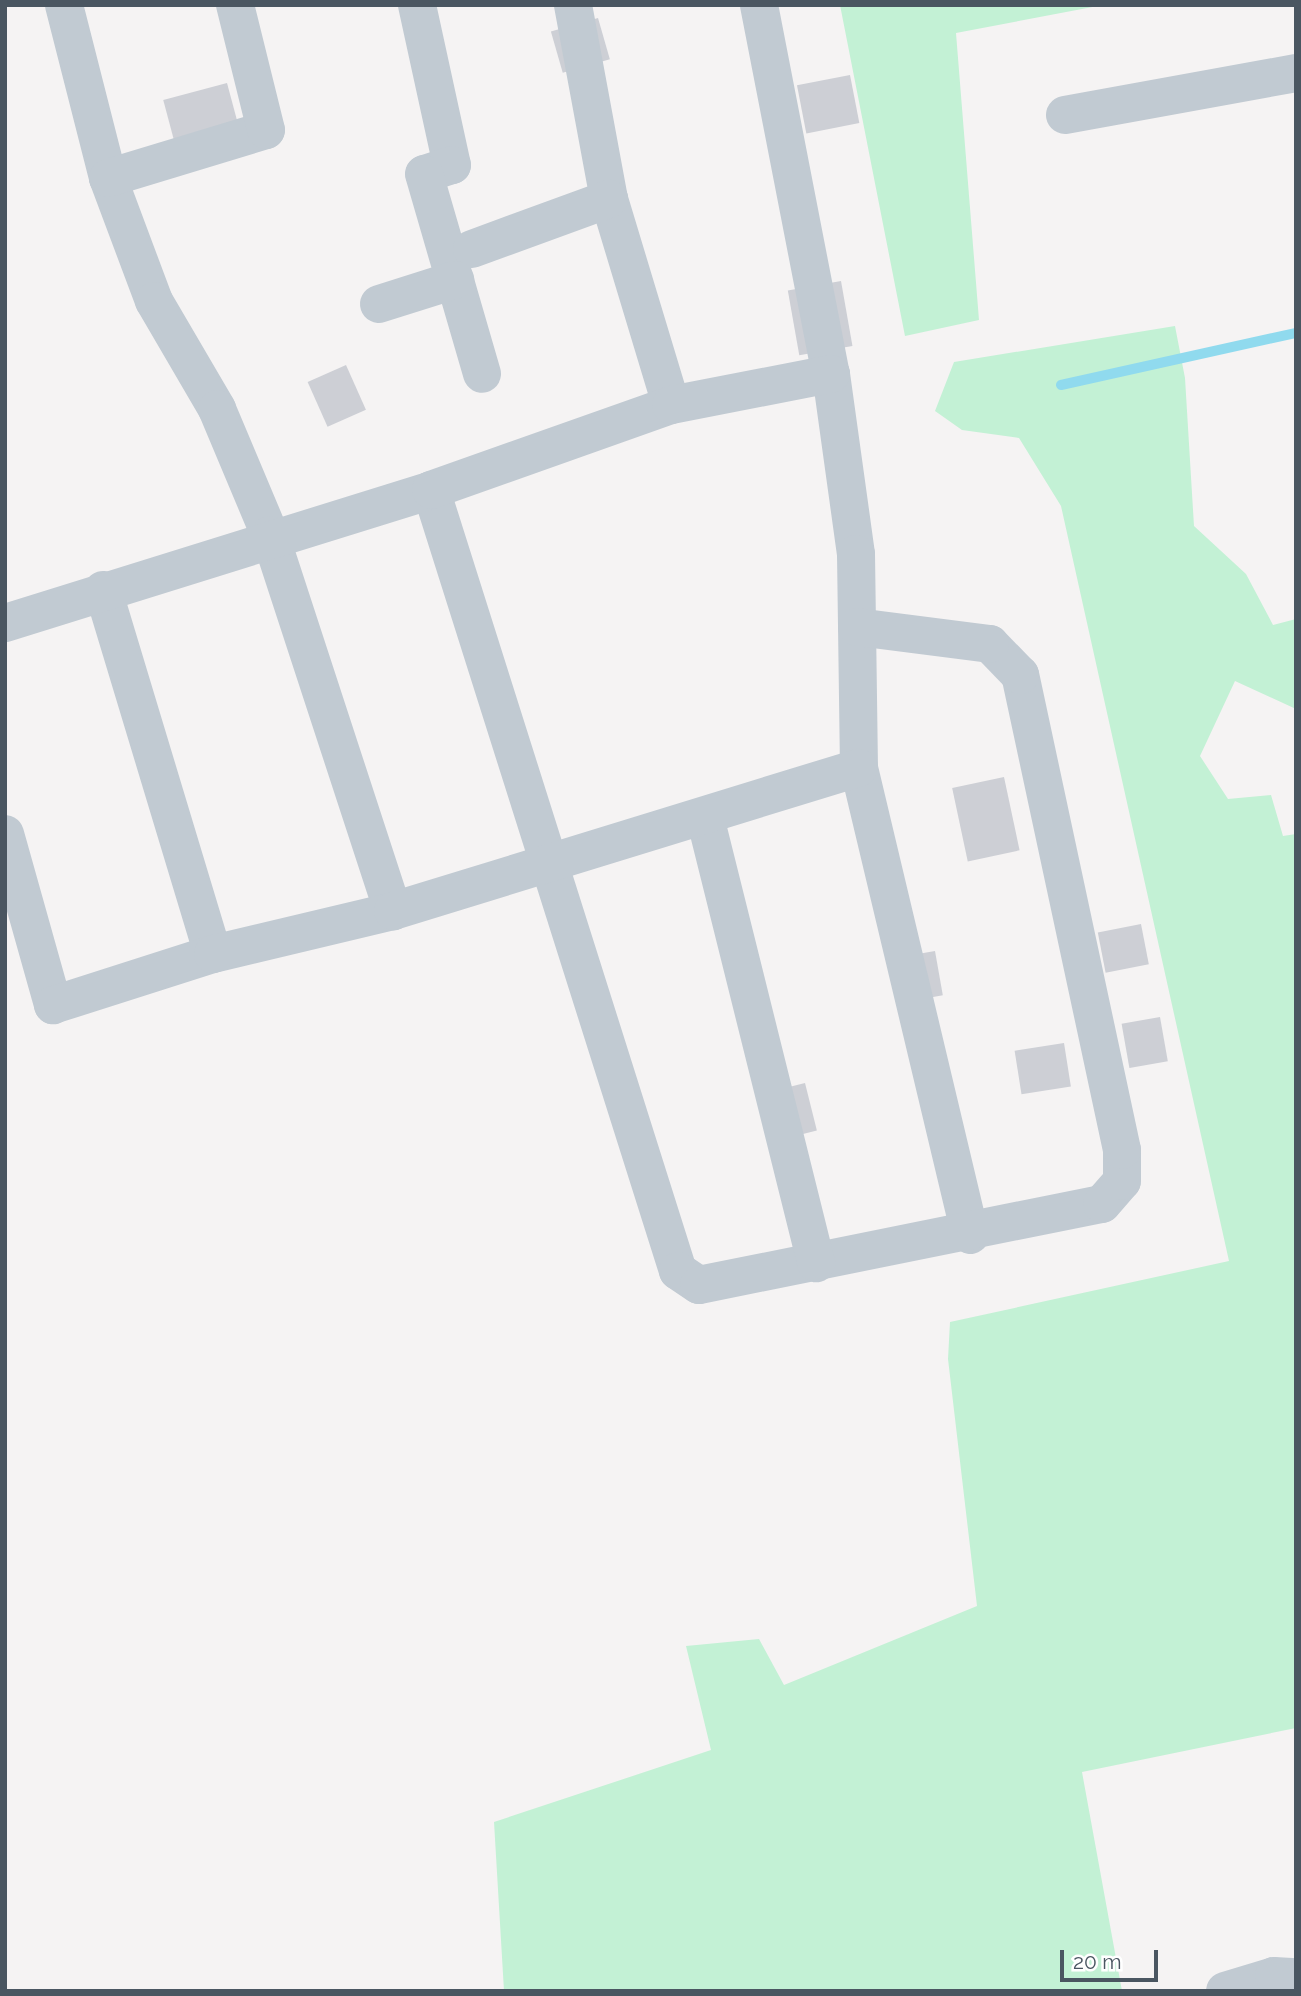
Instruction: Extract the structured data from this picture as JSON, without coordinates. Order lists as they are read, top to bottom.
{
  "scale_bar": "20 m"
}
